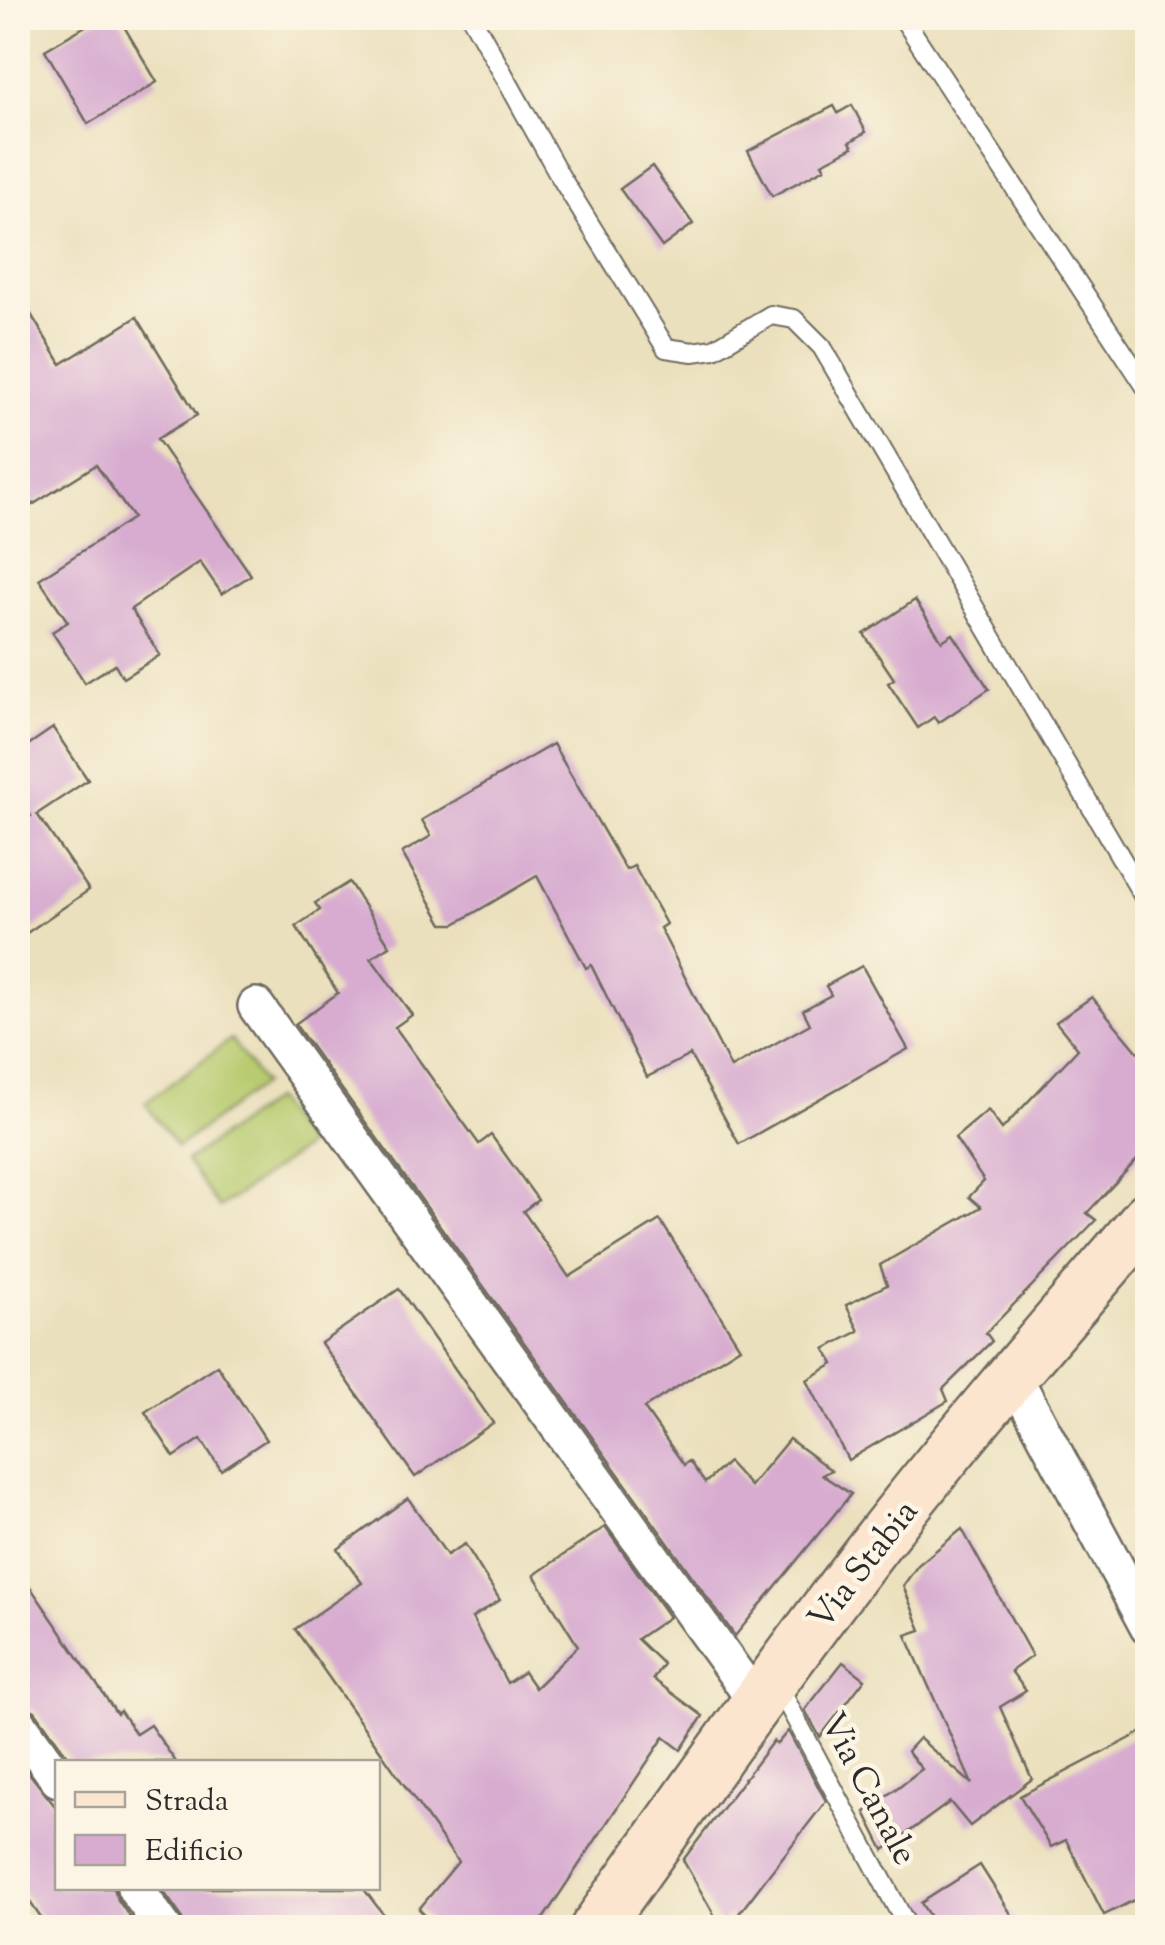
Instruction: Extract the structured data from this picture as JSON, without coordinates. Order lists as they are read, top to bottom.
{
  "streets": {
    "main road": ["Via Stabia"],
    "lane": ["Via Canale"]
  },
  "crossings": [
    ["Via Stabia", "Via Canale"]
  ],
  "legend": ["Strada", "Edificio"]
}
